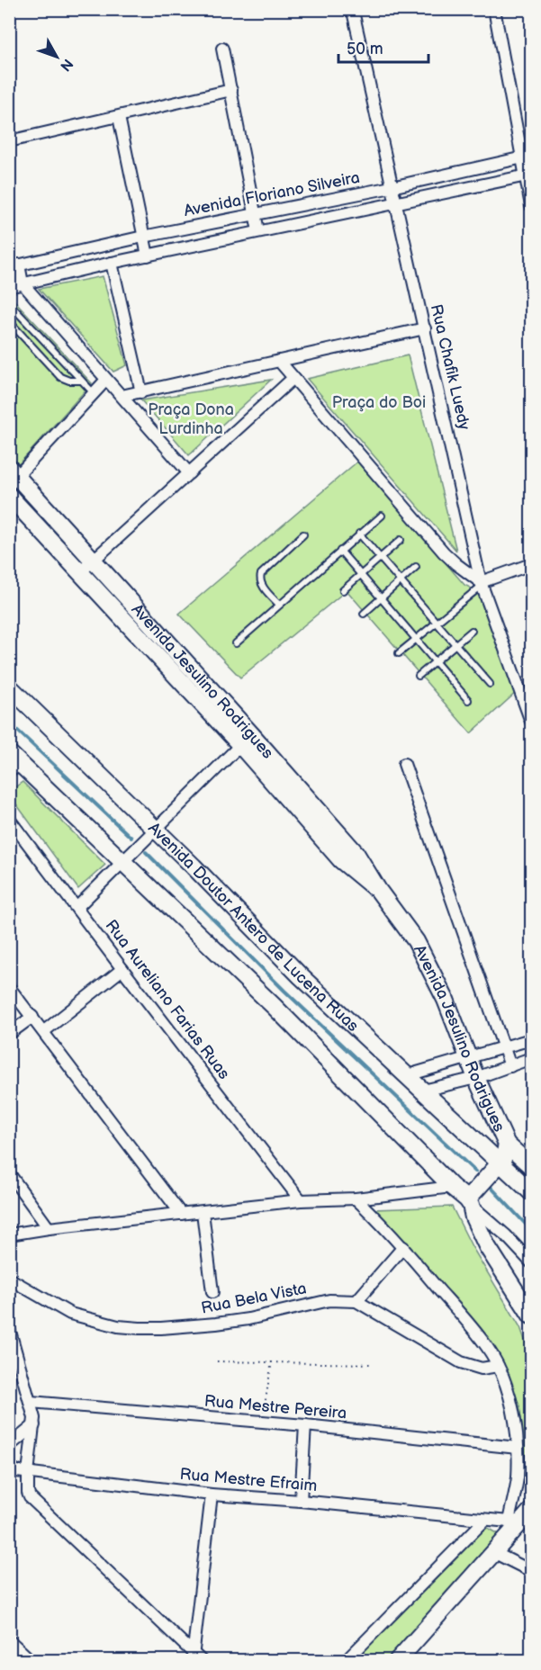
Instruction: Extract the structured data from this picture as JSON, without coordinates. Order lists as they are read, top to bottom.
{
  "streets": {
    "main road": ["Avenida Jesulino Rodrigues", "Avenida Doutor Antero de Lucena Ruas"],
    "street": [
      "Avenida Floriano Silveira",
      "Rua Chafik Luedy",
      "Rua Aureliano Farias Ruas",
      "Rua Bela Vista",
      "Rua Mestre Pereira",
      "Rua Mestre Efraim"
    ]
  },
  "crossings": [
    ["Avenida Floriano Silveira", "Rua Chafik Luedy"],
    ["Avenida Jesulino Rodrigues", "Avenida Doutor Antero de Lucena Ruas"]
  ],
  "parks": ["Praça do Boi", "Praça Dona Lurdinha"],
  "scale_bar": "50 m",
  "north": "bottom right"
}
